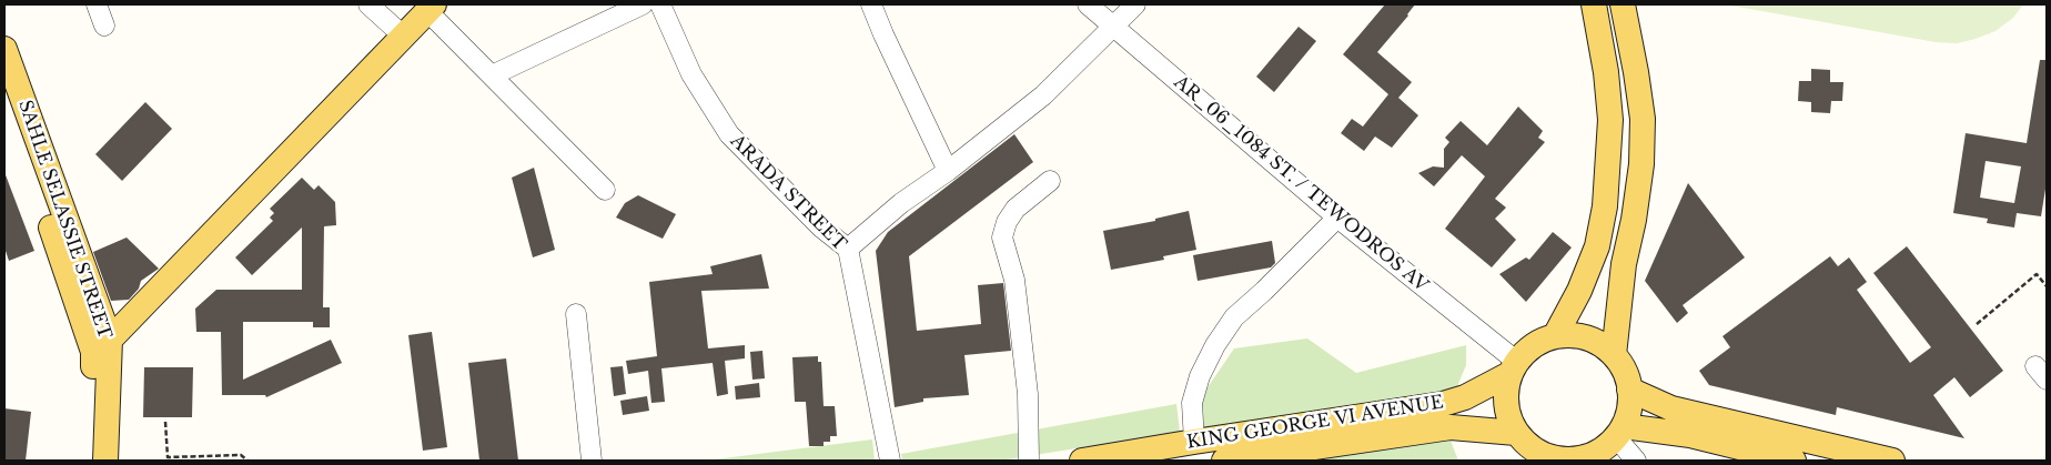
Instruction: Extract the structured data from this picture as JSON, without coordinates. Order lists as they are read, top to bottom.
{
  "streets": {
    "main road": ["SAHLE SELASSIE STREET", "KING GEORGE VI AVENUE"],
    "street": ["AR_06_1084 ST. / TEWODROS AV", "ARADA STREET"]
  },
  "crossings": [
    ["AR_06_1084 ST. / TEWODROS AV", "KING GEORGE VI AVENUE"]
  ]
}
